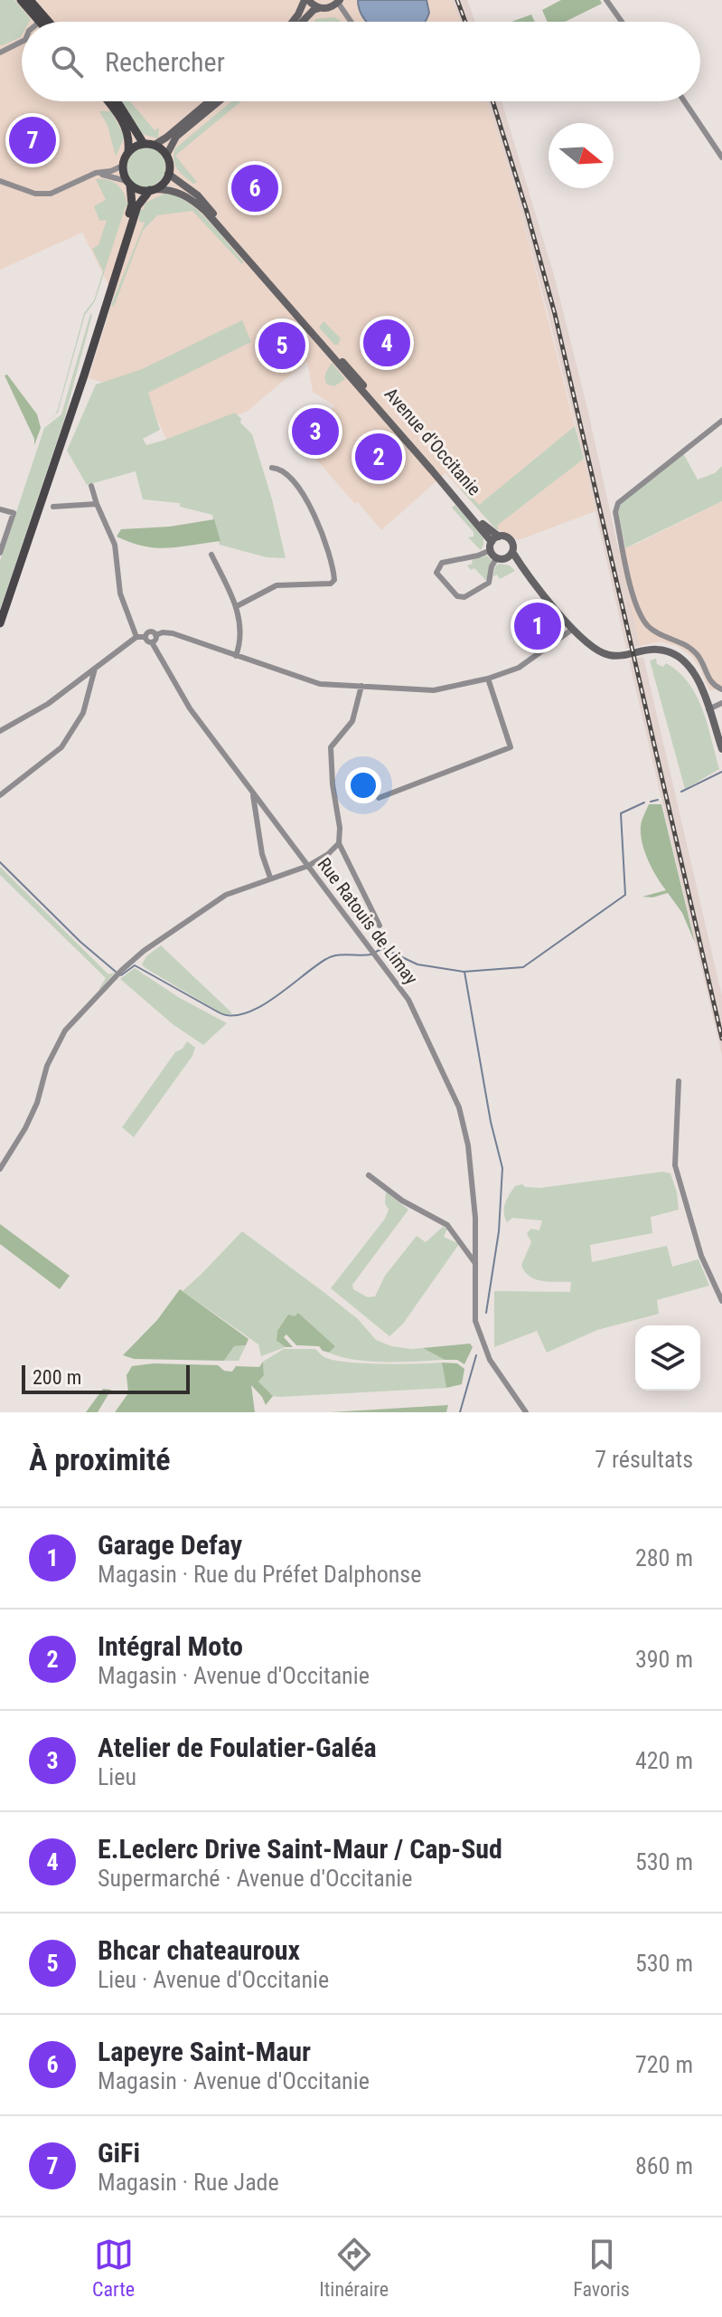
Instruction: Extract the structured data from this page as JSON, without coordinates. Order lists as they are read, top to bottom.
{
  "streets": {
    "main road": ["Avenue d'Occitanie"],
    "street": ["Rue Ratouis de Limay"]
  },
  "scale_bar": "200 m",
  "north": "right",
  "page": {
    "search": "Rechercher",
    "pins": [
      "7",
      "6",
      "4",
      "5",
      "3",
      "2",
      "1"
    ],
    "scale": "200 m",
    "heading": ["À proximité", "7 résultats"],
    "list": [
      {
        "mark": "1",
        "name": "Garage Defay",
        "note": "Magasin · Rue du Préfet Dalphonse",
        "value": "280 m"
      },
      {
        "mark": "2",
        "name": "Intégral Moto",
        "note": "Magasin · Avenue d'Occitanie",
        "value": "390 m"
      },
      {
        "mark": "3",
        "name": "Atelier de Foulatier-Galéa",
        "note": "Lieu",
        "value": "420 m"
      },
      {
        "mark": "4",
        "name": "E.Leclerc Drive Saint-Maur / Cap-Sud",
        "note": "Supermarché · Avenue d'Occitanie",
        "value": "530 m"
      },
      {
        "mark": "5",
        "name": "Bhcar chateauroux",
        "note": "Lieu · Avenue d'Occitanie",
        "value": "530 m"
      },
      {
        "mark": "6",
        "name": "Lapeyre Saint-Maur",
        "note": "Magasin · Avenue d'Occitanie",
        "value": "720 m"
      },
      {
        "mark": "7",
        "name": "GiFi",
        "note": "Magasin · Rue Jade",
        "value": "860 m"
      }
    ],
    "nav": ["Carte", "Itinéraire", "Favoris"]
  }
}
